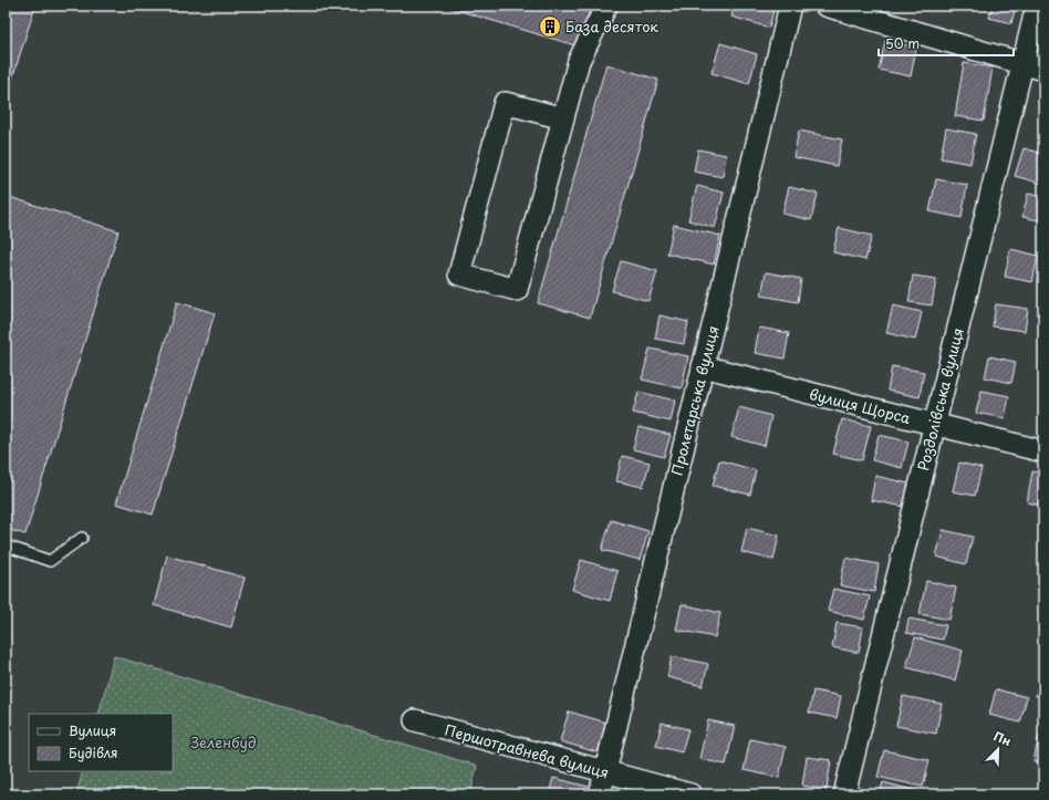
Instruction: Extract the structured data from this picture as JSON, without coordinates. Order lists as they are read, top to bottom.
{
  "streets": {
    "street": [
      "Роздолівська вулиця",
      "Пролетарська вулиця",
      "вулиця Щорса",
      "Першотравнева вулиця"
    ]
  },
  "crossings": [
    ["Роздолівська вулиця", "вулиця Щорса"],
    ["Пролетарська вулиця", "вулиця Щорса"],
    ["Пролетарська вулиця", "Першотравнева вулиця"]
  ],
  "parks": ["Зеленбуд"],
  "places": {
    "building": ["База десяток"]
  },
  "legend": ["Вулиця", "Будівля"],
  "scale_bar": "50 m",
  "north": "top right"
}
